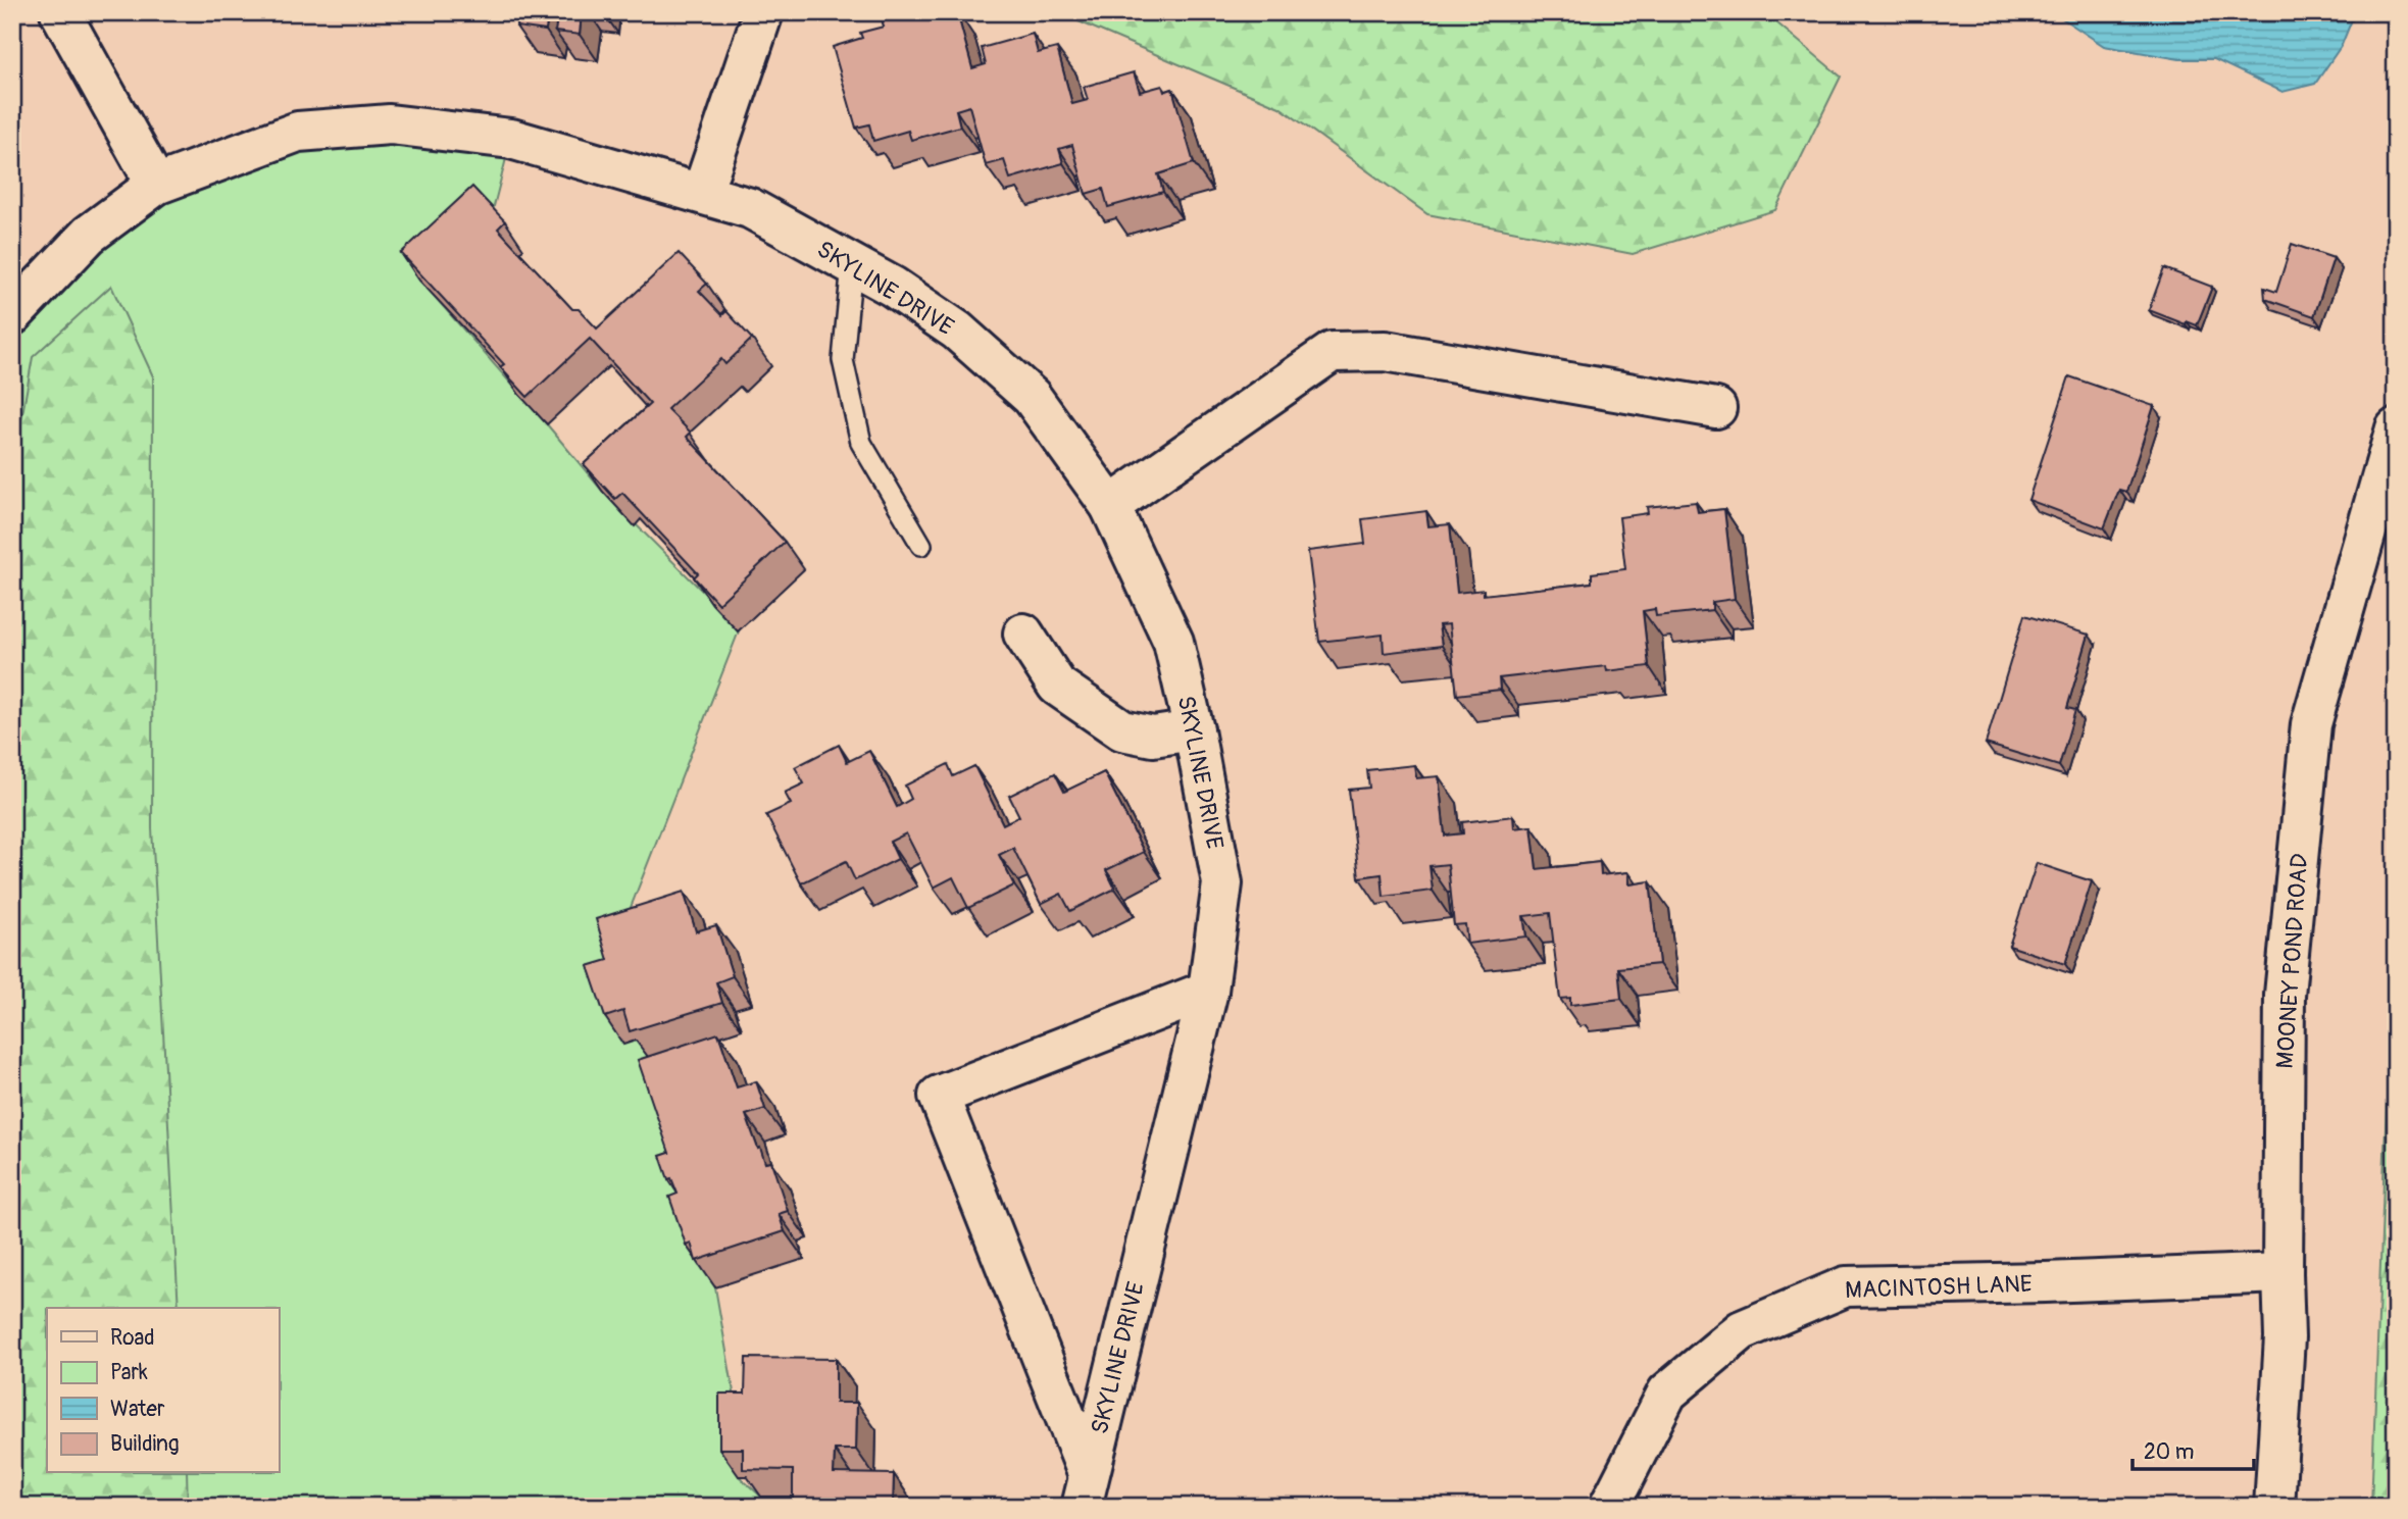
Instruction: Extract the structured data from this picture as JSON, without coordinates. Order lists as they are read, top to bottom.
{
  "streets": {
    "street": ["SKYLINE DRIVE", "MOONEY POND ROAD", "MACINTOSH LANE"]
  },
  "crossings": [
    ["MOONEY POND ROAD", "MACINTOSH LANE"]
  ],
  "legend": [
    "Road",
    "Park",
    "Water",
    "Building"
  ],
  "scale_bar": "20 m"
}
